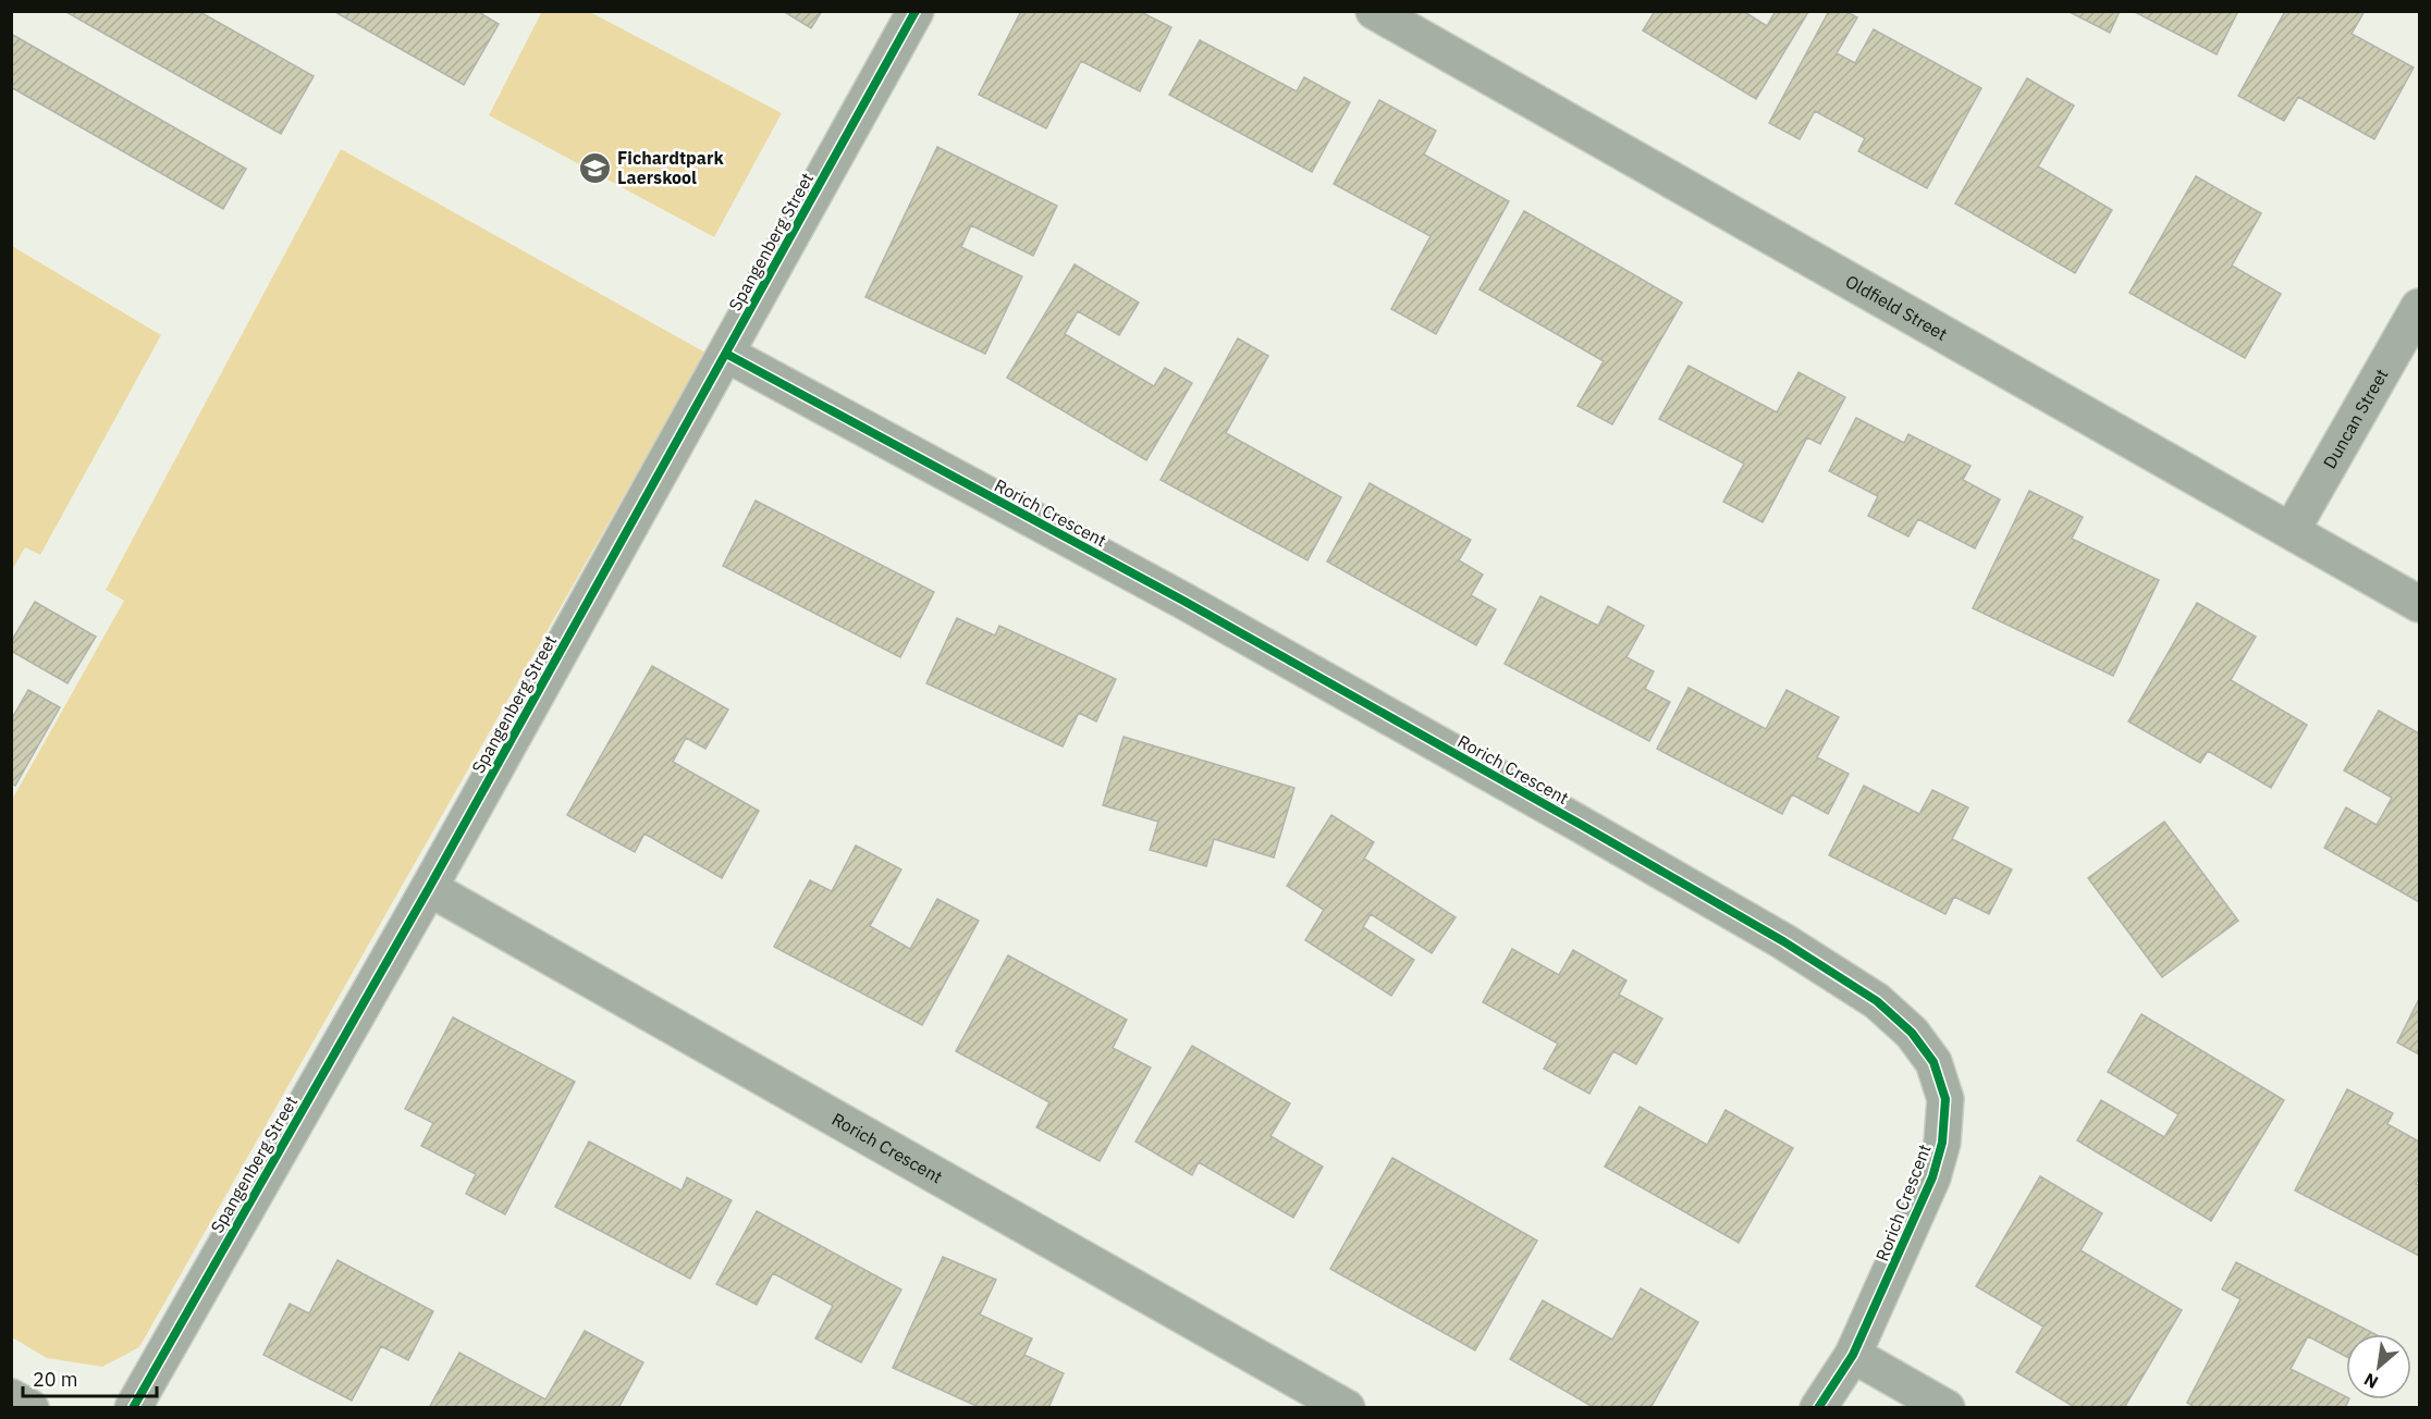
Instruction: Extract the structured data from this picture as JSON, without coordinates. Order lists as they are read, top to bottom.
{
  "streets": {
    "street": [
      "Spangenberg Street",
      "Oldfield Street",
      "Duncan Street",
      "Rorich Crescent"
    ]
  },
  "crossings": [
    ["Spangenberg Street", "Rorich Crescent"],
    ["Oldfield Street", "Duncan Street"]
  ],
  "places": {
    "school or university": ["Fichardtpark Laerskool"]
  },
  "scale_bar": "20 m",
  "north": "bottom left"
}
